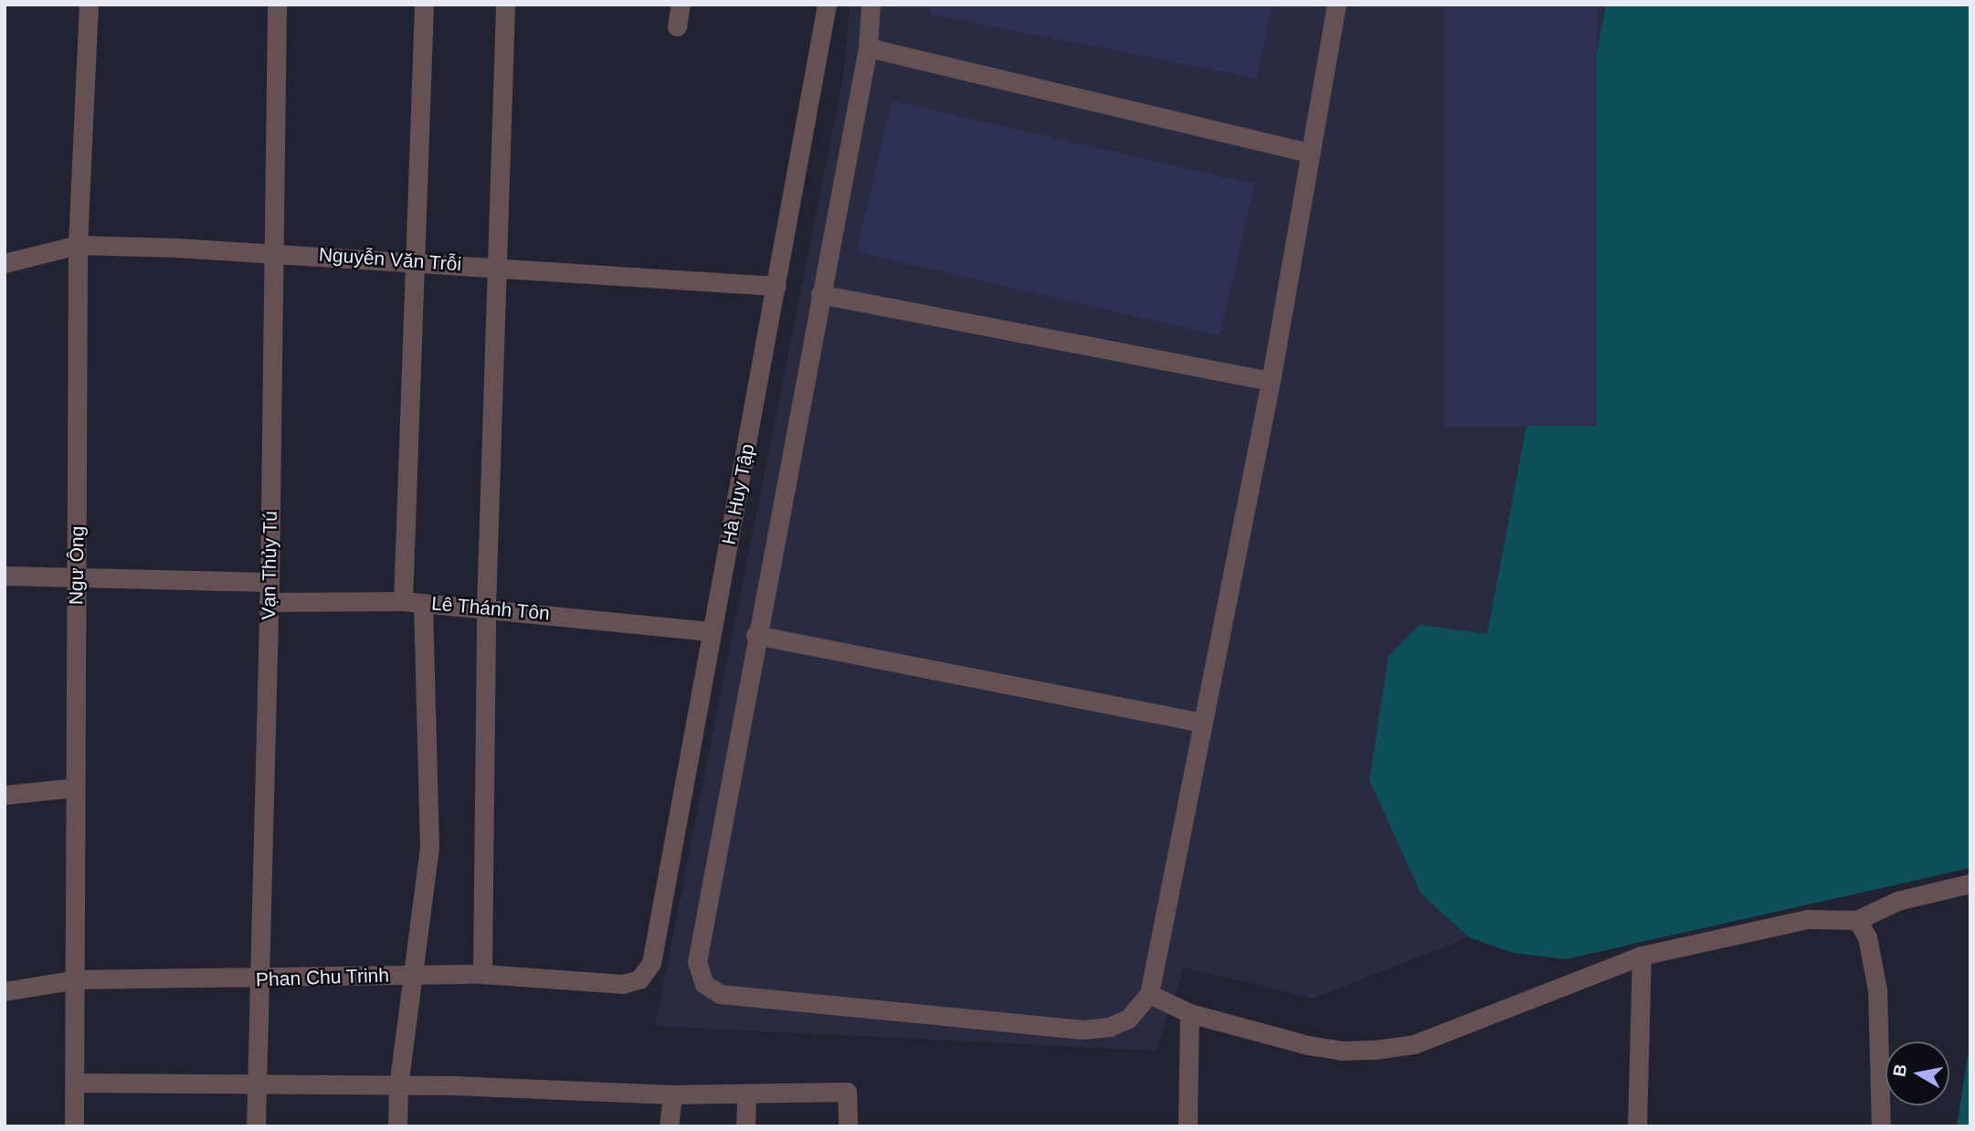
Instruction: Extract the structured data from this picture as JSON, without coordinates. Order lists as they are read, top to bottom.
{
  "streets": {
    "street": [
      "Nguyễn Văn Trỗi",
      "Hà Huy Tập",
      "Ngư Ông",
      "Vạn Thủy Tú",
      "Lê Thánh Tôn",
      "Phan Chu Trinh"
    ]
  },
  "crossings": [
    ["Nguyễn Văn Trỗi", "Hà Huy Tập"],
    ["Nguyễn Văn Trỗi", "Ngư Ông"],
    ["Nguyễn Văn Trỗi", "Vạn Thủy Tú"],
    ["Hà Huy Tập", "Lê Thánh Tôn"],
    ["Hà Huy Tập", "Phan Chu Trinh"],
    ["Ngư Ông", "Phan Chu Trinh"],
    ["Vạn Thủy Tú", "Lê Thánh Tôn"],
    ["Vạn Thủy Tú", "Phan Chu Trinh"]
  ],
  "north": "left"
}
